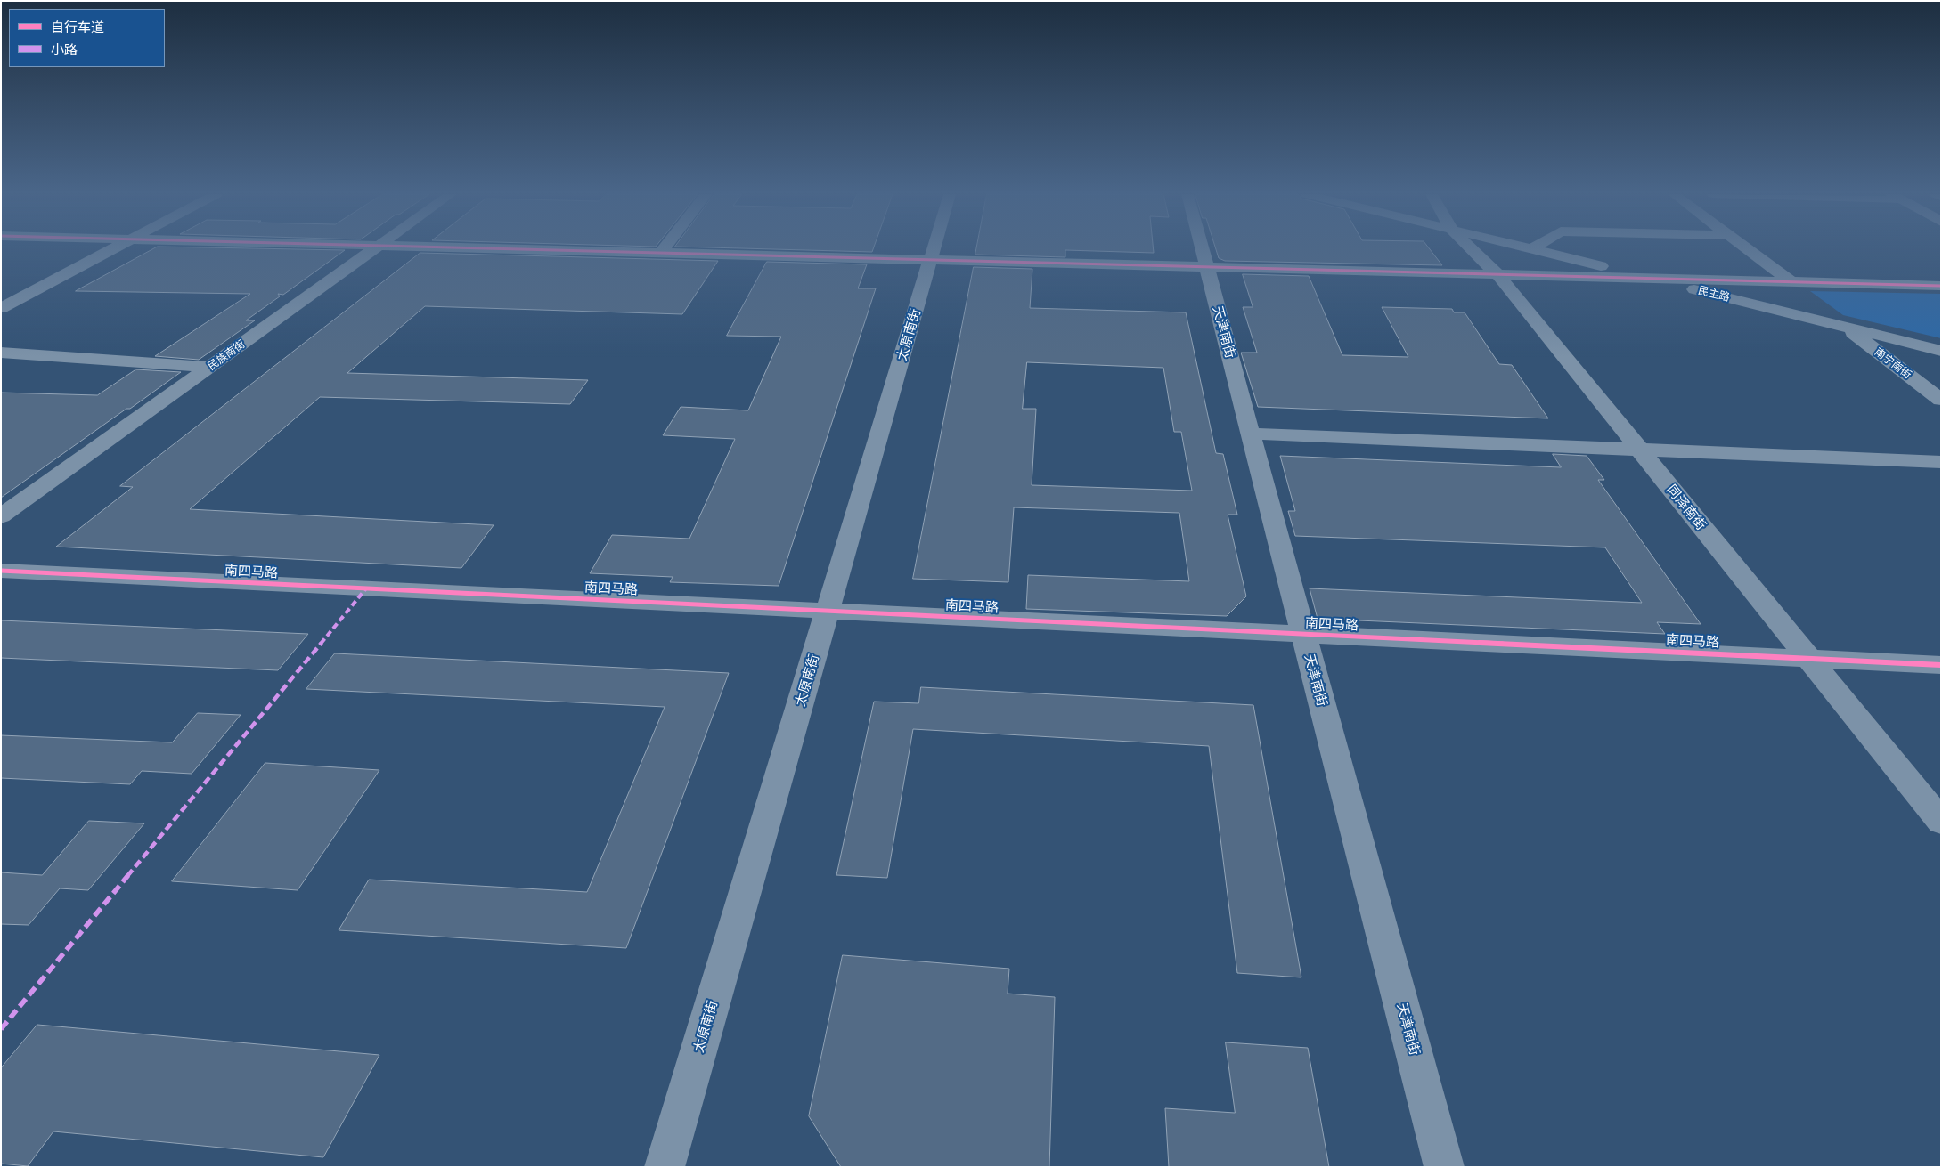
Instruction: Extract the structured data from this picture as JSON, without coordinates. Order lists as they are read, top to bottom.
{
  "streets": {
    "street": [
      "民主路",
      "天津南街",
      "太原南街",
      "民族南街",
      "南宁南街",
      "同泽南街",
      "南四马路"
    ]
  },
  "crossings": [
    ["民主路", "南宁南街"],
    ["天津南街", "南四马路"],
    ["太原南街", "南四马路"],
    ["同泽南街", "南四马路"]
  ],
  "legend": ["自行车道", "小路"]
}
